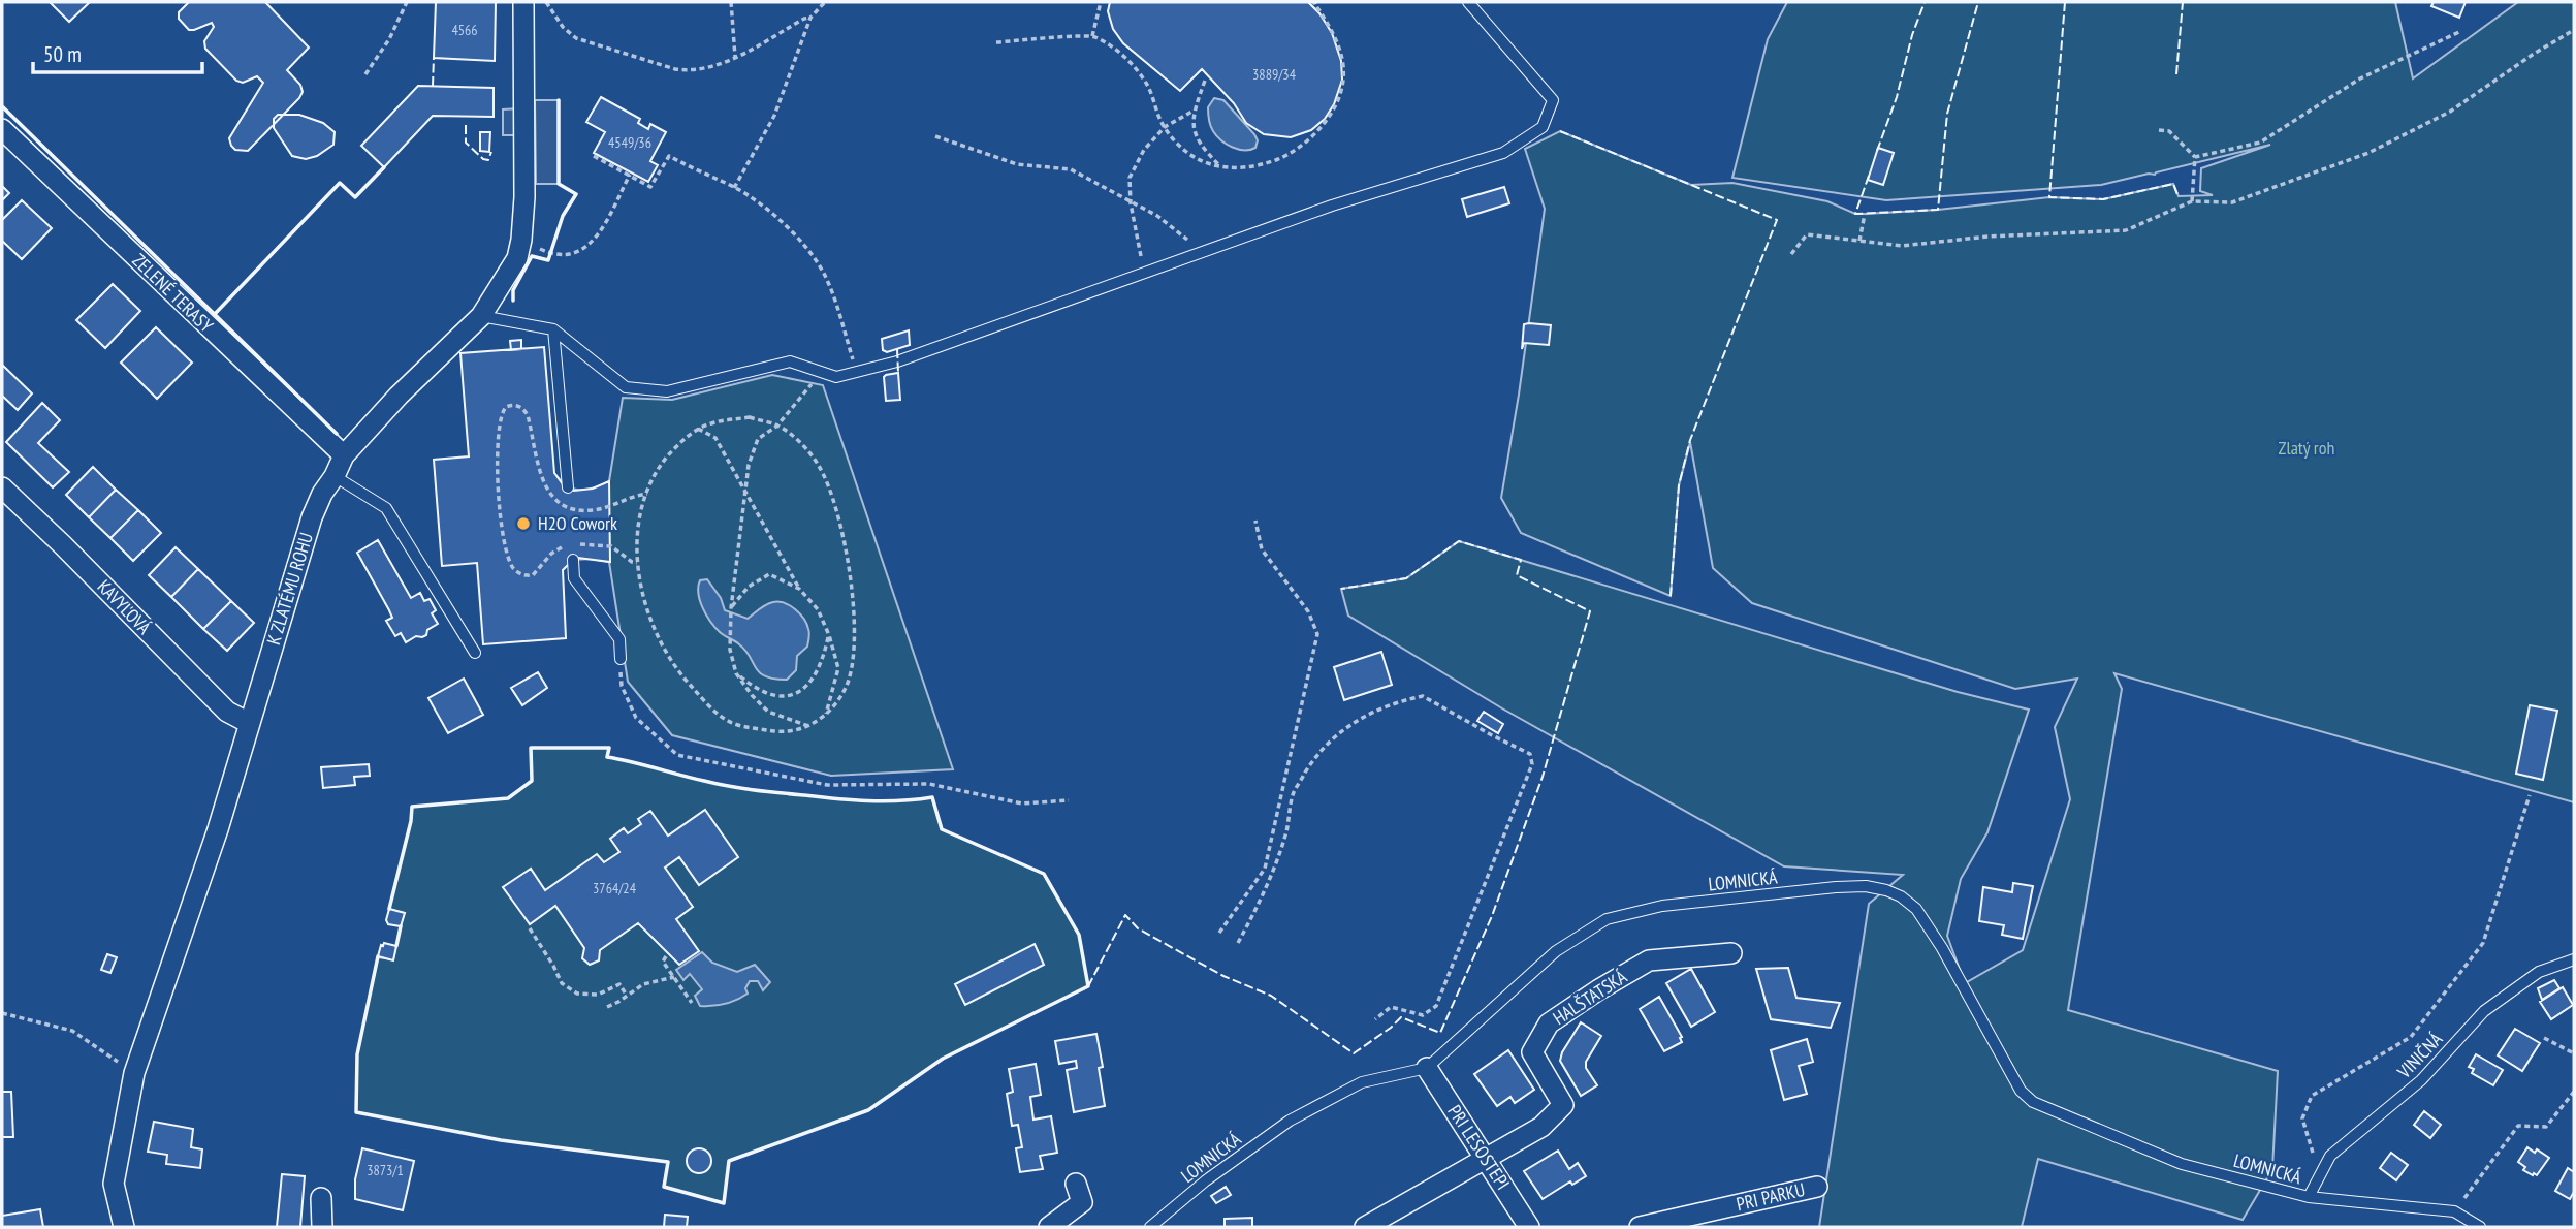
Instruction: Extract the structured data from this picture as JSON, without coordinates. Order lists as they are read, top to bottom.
{
  "streets": {
    "street": [
      "ZELENÉ TERASY",
      "K ZLATÉMU ROHU",
      "KAVYĽOVÁ",
      "HALŠTATSKÁ",
      "PRI LESOSTEPI",
      "PRI PARKU"
    ],
    "lane": ["LOMNICKÁ", "VINIČNÁ"]
  },
  "crossings": [
    ["ZELENÉ TERASY", "K ZLATÉMU ROHU"],
    ["K ZLATÉMU ROHU", "KAVYĽOVÁ"],
    ["LOMNICKÁ", "VINIČNÁ"],
    ["LOMNICKÁ", "PRI LESOSTEPI"],
    ["HALŠTATSKÁ", "PRI LESOSTEPI"]
  ],
  "parks": ["Zlatý roh"],
  "places": ["H2O Cowork"],
  "house_numbers": [
    "4566",
    "3889/34",
    "4549/36",
    "3764/24",
    "3873/1"
  ],
  "scale_bar": "50 m"
}
